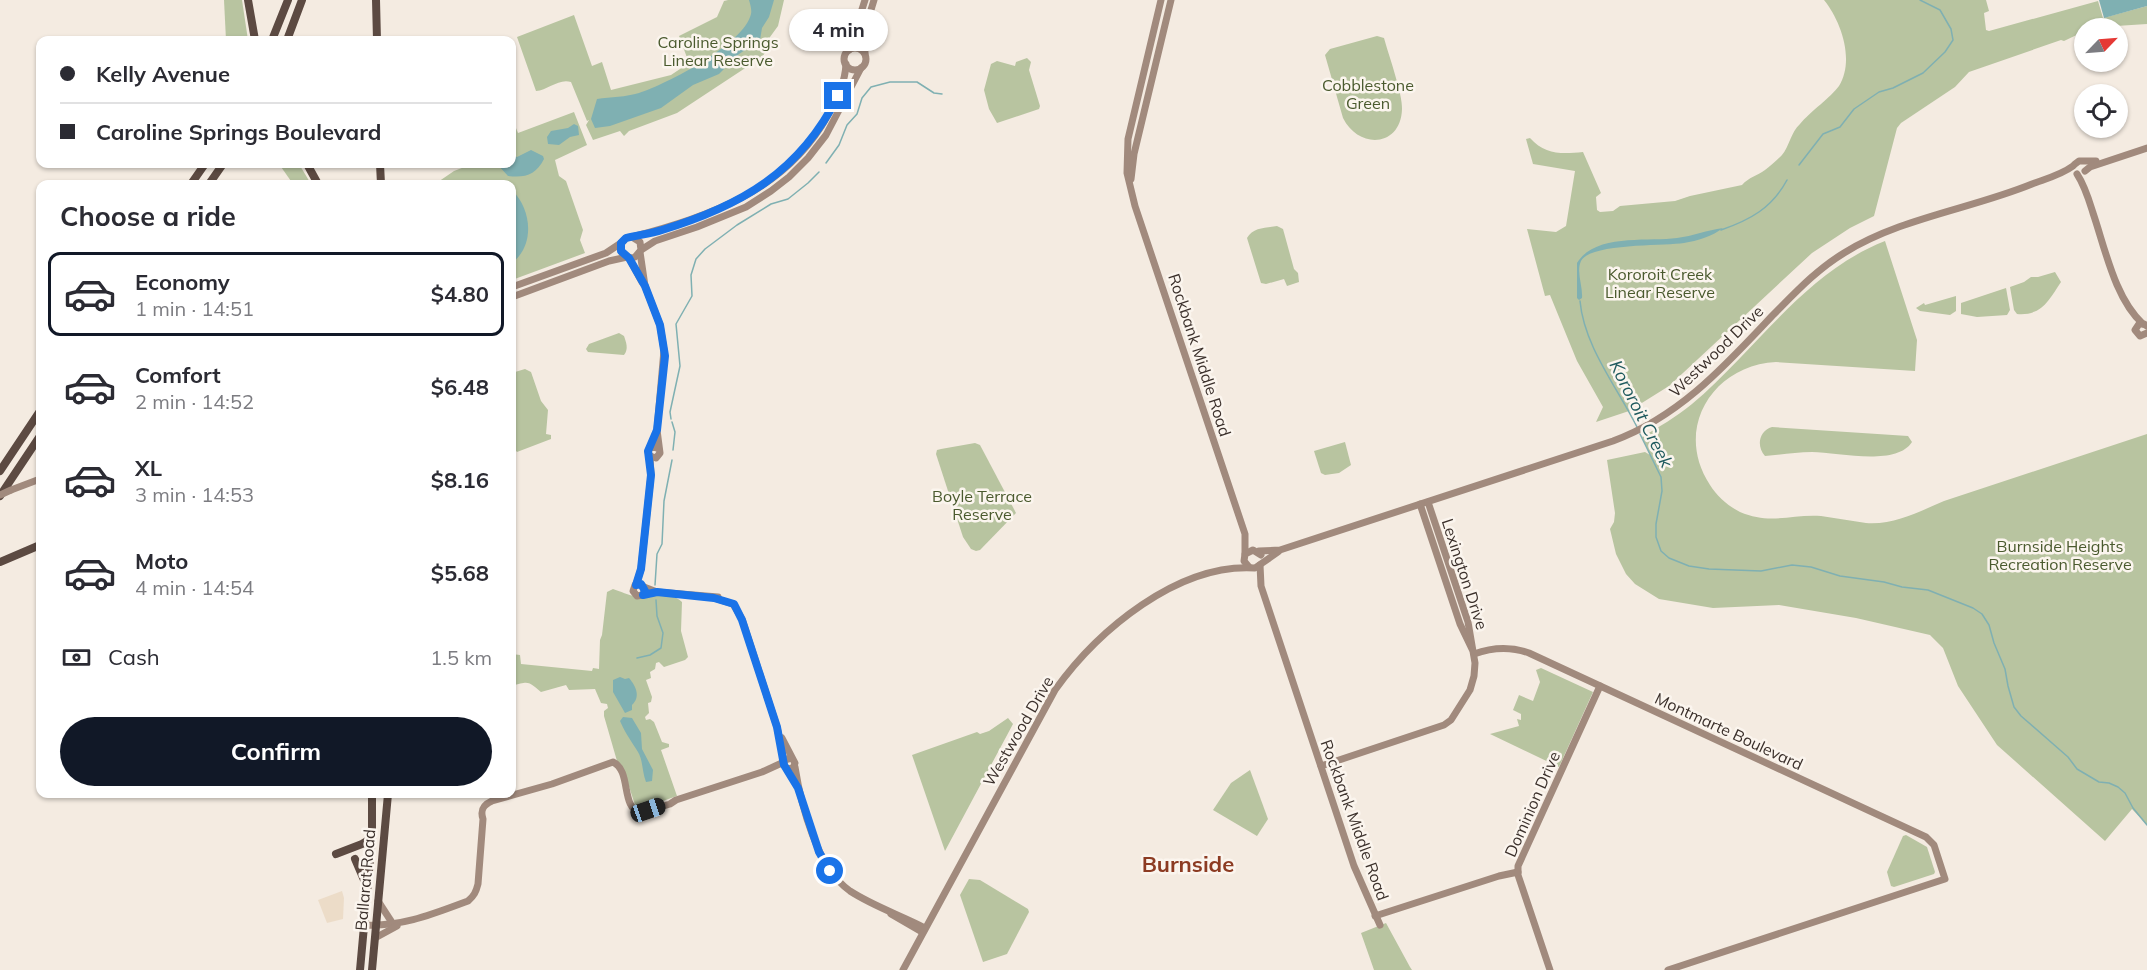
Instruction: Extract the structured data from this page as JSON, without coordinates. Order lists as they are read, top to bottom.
{
  "streets": {
    "highway": ["Ballarat Road"],
    "street": [
      "Westwood Drive",
      "Rockbank Middle Road",
      "Lexington Drive",
      "Montmarte Boulevard",
      "Dominion Drive"
    ]
  },
  "crossings": [
    ["Westwood Drive", "Rockbank Middle Road"],
    ["Westwood Drive", "Lexington Drive"],
    ["Rockbank Middle Road", "Lexington Drive"],
    ["Lexington Drive", "Montmarte Boulevard"],
    ["Montmarte Boulevard", "Dominion Drive"]
  ],
  "districts": ["Burnside"],
  "water": ["Kororoit Creek"],
  "parks": [
    "Caroline Springs Linear Reserve",
    "Cobblestone Green",
    "Kororoit Creek Linear Reserve",
    "Boyle Terrace Reserve",
    "Burnside Heights Recreation Reserve"
  ],
  "north": "top right",
  "page": {
    "bubble": "4 min",
    "banner": ["Kelly Avenue", "Caroline Springs Boulevard"],
    "heading": "Choose a ride",
    "list": [
      {
        "name": "Economy",
        "note": "1 min · 14:51",
        "value": "$4.80"
      },
      {
        "name": "Comfort",
        "note": "2 min · 14:52",
        "value": "$6.48"
      },
      {
        "name": "XL",
        "note": "3 min · 14:53",
        "value": "$8.16"
      },
      {
        "name": "Moto",
        "note": "4 min · 14:54",
        "value": "$5.68"
      }
    ],
    "pay": ["Cash", "1.5 km"],
    "buttons": "Confirm"
  }
}
